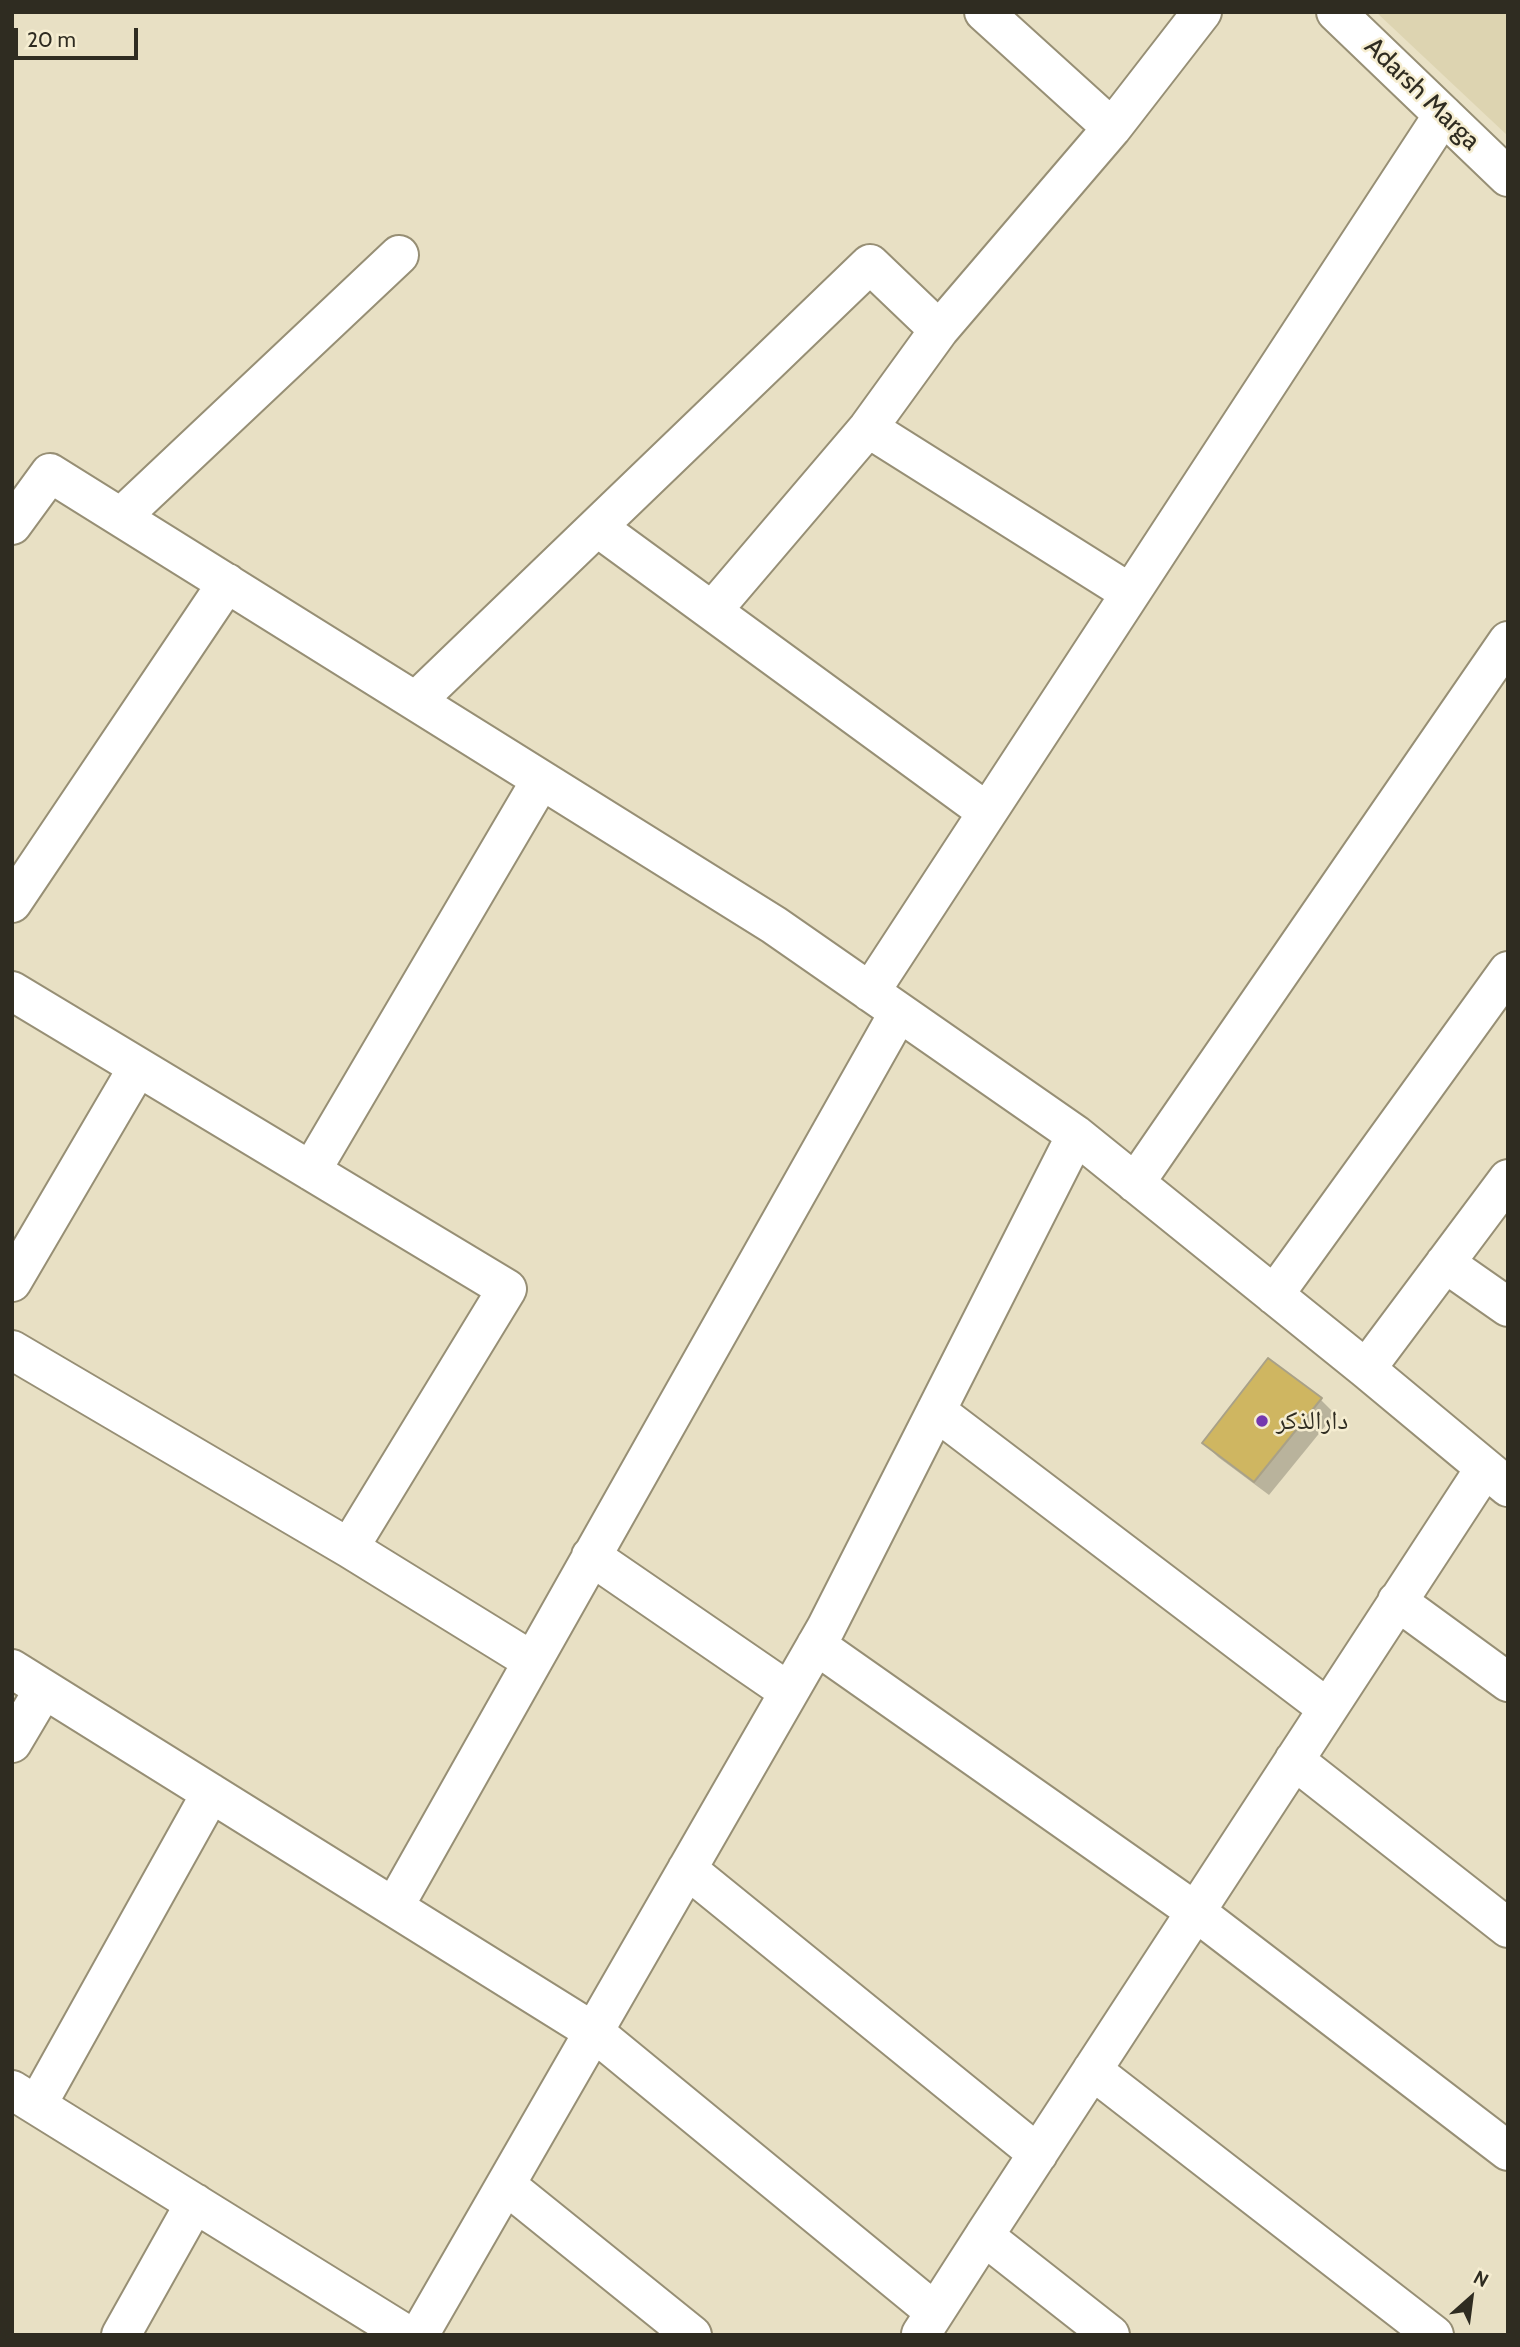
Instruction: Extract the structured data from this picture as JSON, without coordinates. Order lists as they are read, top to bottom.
{
  "streets": {
    "street": ["Adarsh Marga"]
  },
  "places": ["دارالذکر"],
  "scale_bar": "20 m",
  "north": "top right"
}
